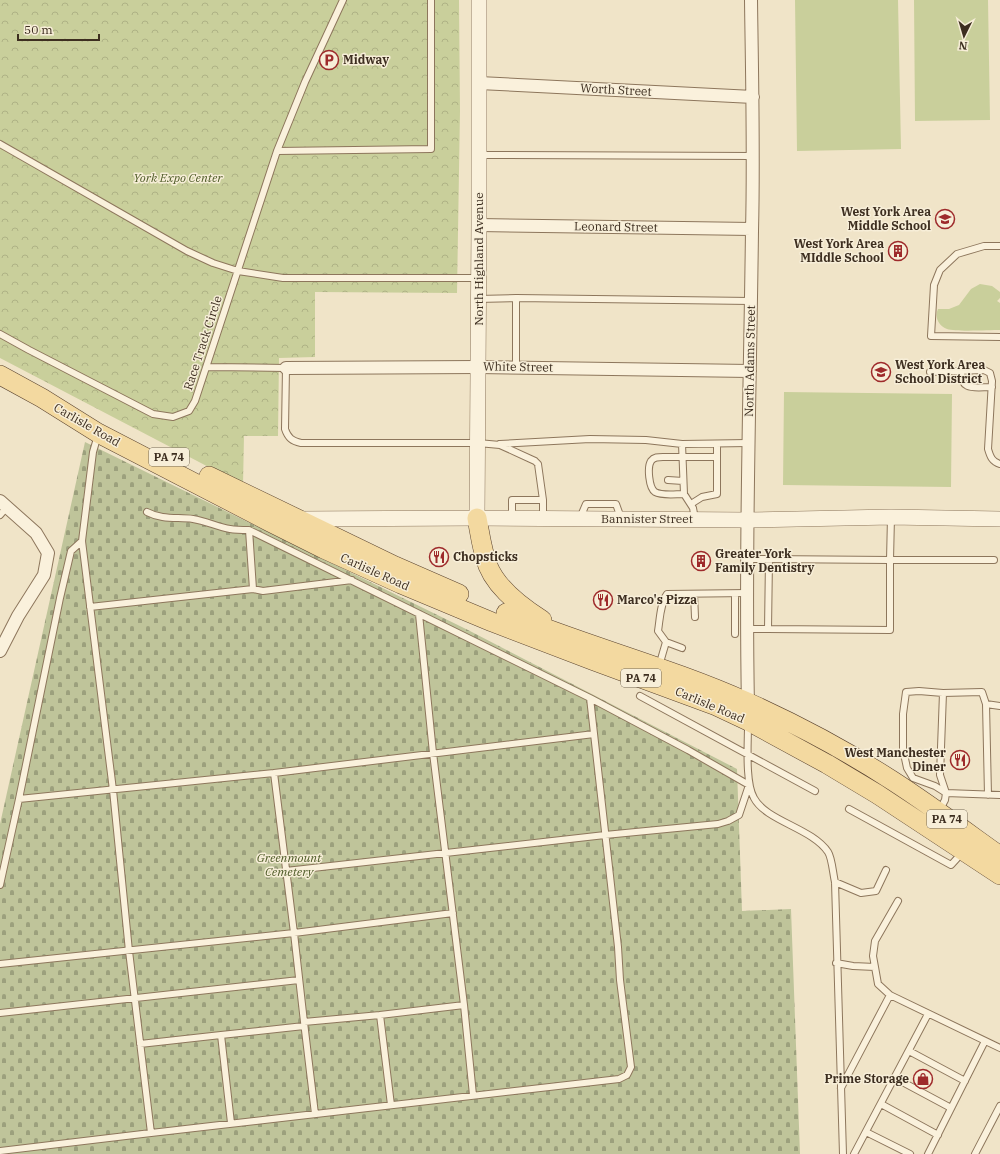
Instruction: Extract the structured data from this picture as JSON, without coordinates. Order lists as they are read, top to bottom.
{
  "streets": {
    "main road": ["Carlisle Road", "PA 74"],
    "street": [
      "Worth Street",
      "Leonard Street",
      "North Highland Avenue",
      "North Adams Street",
      "White Street",
      "Bannister Street"
    ],
    "lane": ["Race Track Circle"]
  },
  "crossings": [
    ["Worth Street", "North Highland Avenue"],
    ["Worth Street", "North Adams Street"],
    ["Leonard Street", "North Highland Avenue"],
    ["Leonard Street", "North Adams Street"],
    ["North Highland Avenue", "White Street"],
    ["North Highland Avenue", "Bannister Street"],
    ["North Adams Street", "White Street"],
    ["North Adams Street", "Carlisle Road"],
    ["North Adams Street", "Bannister Street"],
    ["Carlisle Road", "PA 74"],
    ["Carlisle Road", "Bannister Street"]
  ],
  "parks": ["York Expo Center", "Greenmount Cemetery"],
  "places": {
    "parking": ["Midway"],
    "school or university": ["West York Area Middle School", "West York Area School District"],
    "building": ["West York Area MIddle School", "Greater York Family Dentistry"],
    "restaurant": ["Chopsticks", "Marco's Pizza", "West Manchester Diner"],
    "shop": ["Prime Storage"]
  },
  "scale_bar": "50 m",
  "north": "bottom"
}
